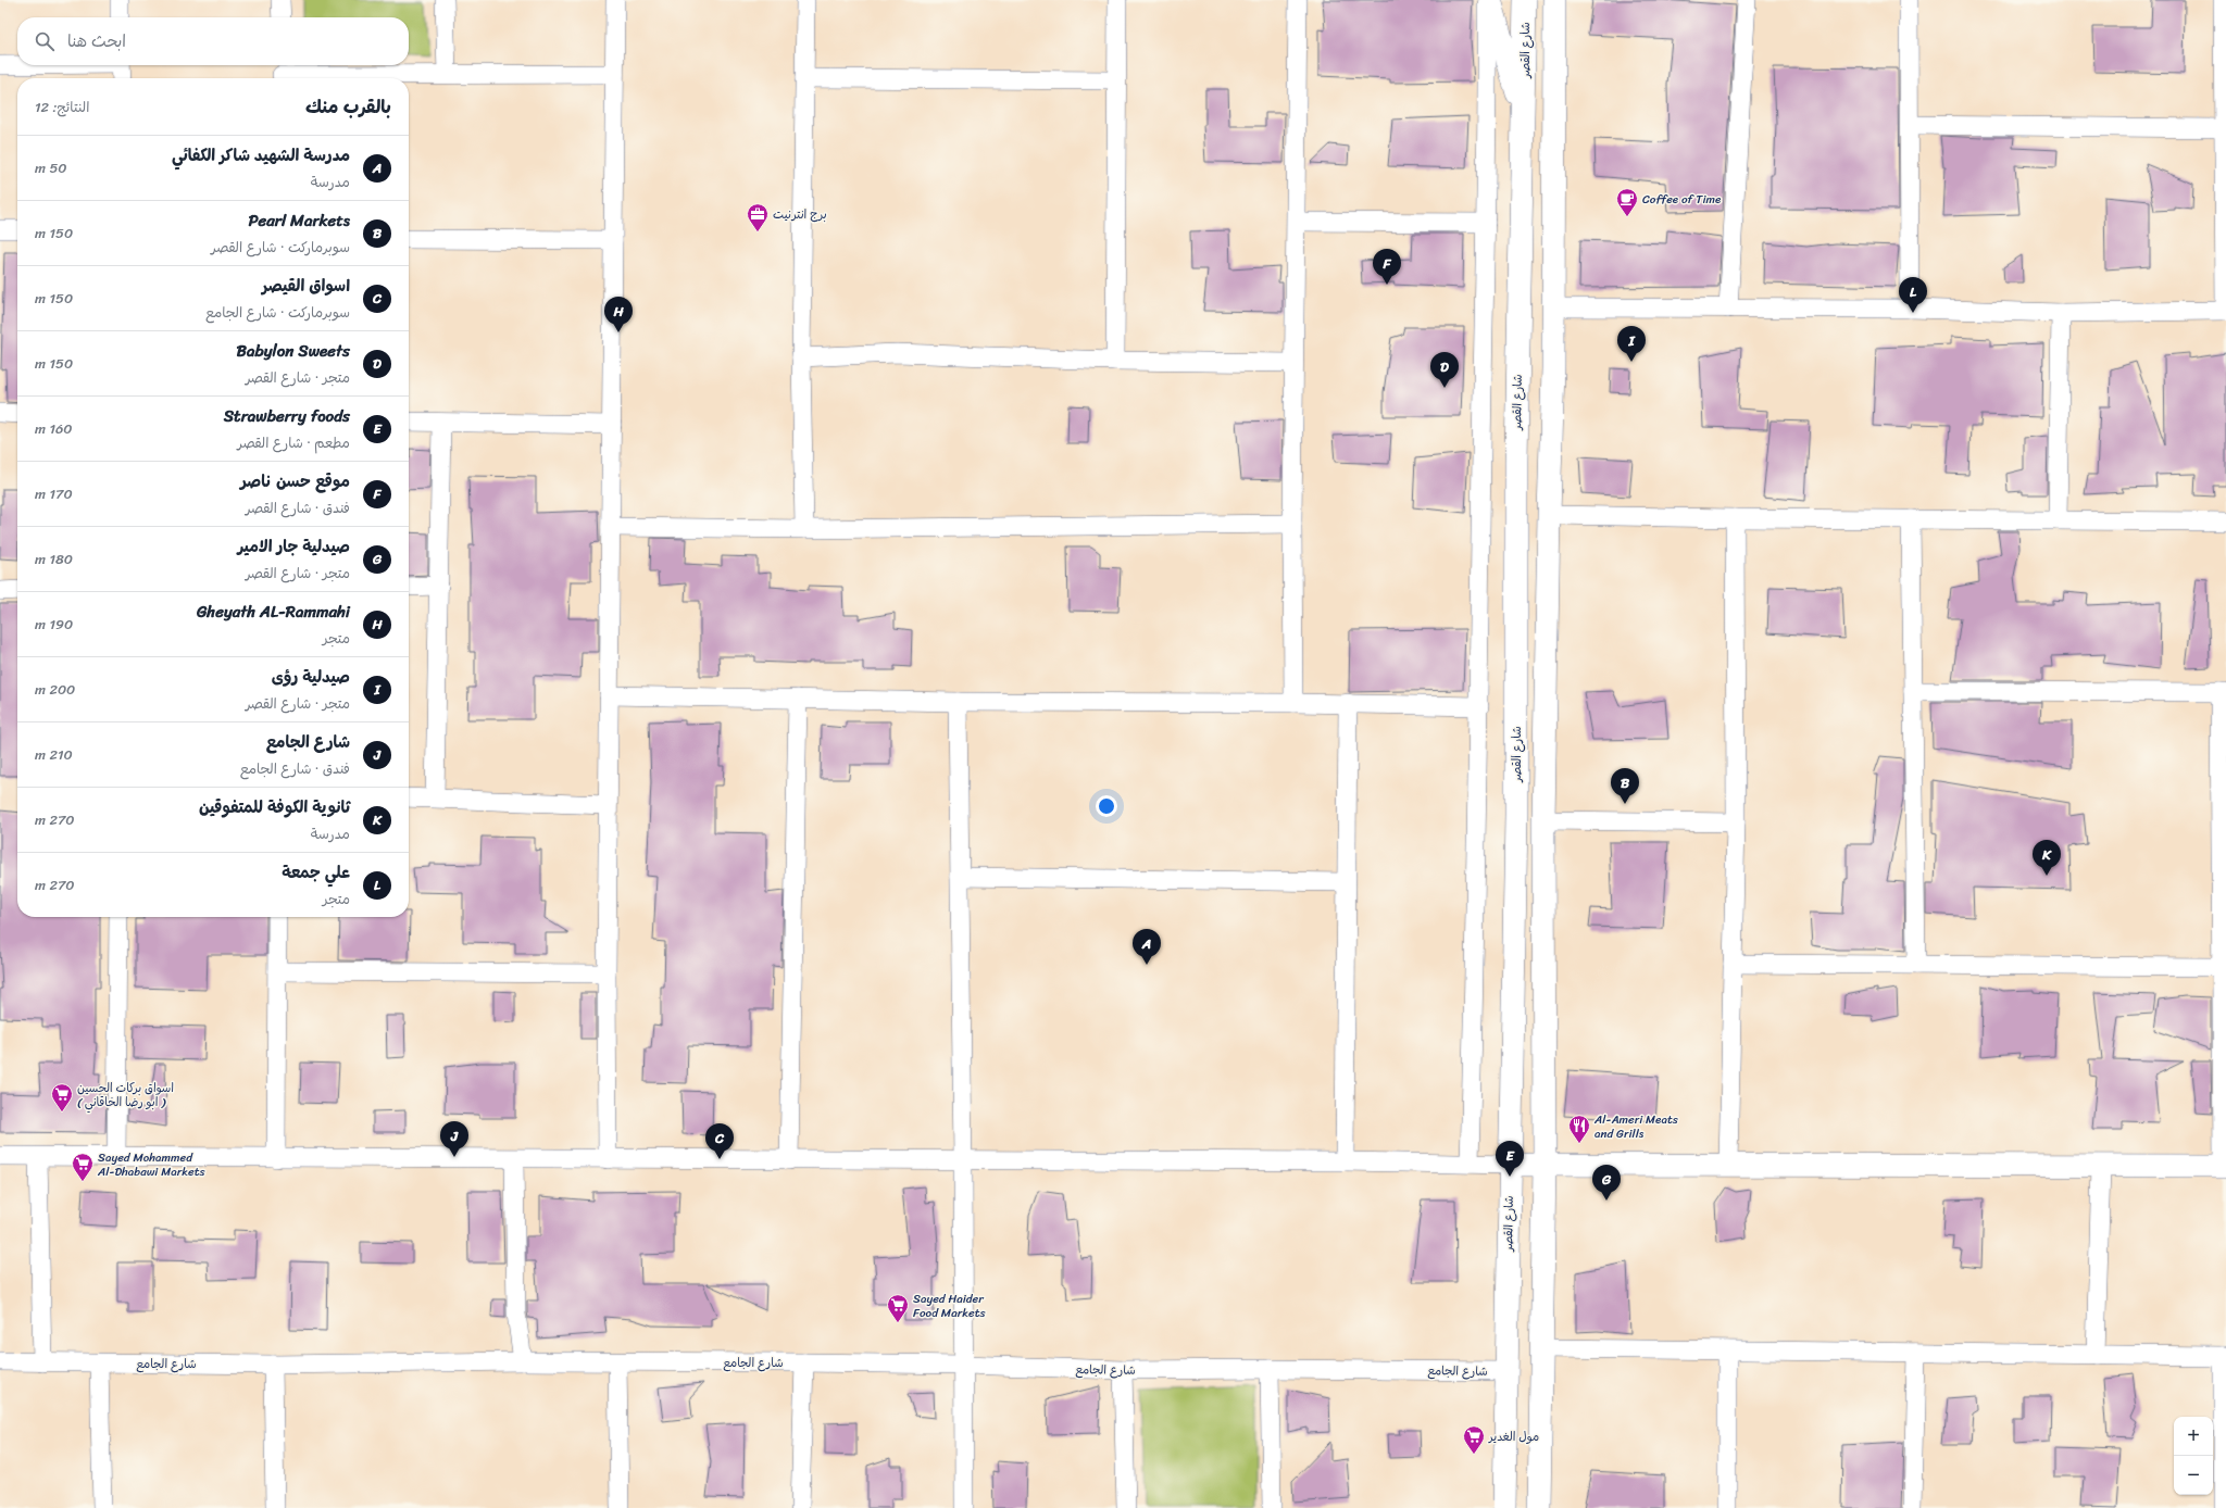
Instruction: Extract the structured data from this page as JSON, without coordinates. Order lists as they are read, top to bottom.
{
  "streets": {
    "street": ["شارع القصر", "شارع الجامع"]
  },
  "crossings": [
    ["شارع القصر", "شارع الجامع"]
  ],
  "places": {
    "cafe": ["Coffee of Time"],
    "office": ["برج انترنيت"],
    "supermarket": [
      "اسواق بركات الحسين ( ابو رضا الخاقاني )",
      "Sayed Mohammed Al-Dhabawi Markets",
      "Sayed Haider Food Markets",
      "مول الغدير"
    ],
    "restaurant": ["Al-Ameri Meats and Grills"]
  },
  "page": {
    "search": "ابحث هنا",
    "heading": ["بالقرب منك", "النتائج: 12"],
    "list": [
      {
        "mark": "A",
        "name": "مدرسة الشهيد شاكر الكفائي",
        "note": "مدرسة",
        "value": "50 m"
      },
      {
        "mark": "B",
        "name": "Pearl Markets",
        "note": "سوبرماركت · شارع القصر",
        "value": "150 m"
      },
      {
        "mark": "C",
        "name": "اسواق القيصر",
        "note": "سوبرماركت · شارع الجامع",
        "value": "150 m"
      },
      {
        "mark": "D",
        "name": "Babylon Sweets",
        "note": "متجر · شارع القصر",
        "value": "150 m"
      },
      {
        "mark": "E",
        "name": "Strawberry foods",
        "note": "مطعم · شارع القصر",
        "value": "160 m"
      },
      {
        "mark": "F",
        "name": "موقع حسن ناصر",
        "note": "فندق · شارع القصر",
        "value": "170 m"
      },
      {
        "mark": "G",
        "name": "صيدلية جار الامير",
        "note": "متجر · شارع القصر",
        "value": "180 m"
      },
      {
        "mark": "H",
        "name": "Gheyath AL-Rammahi",
        "note": "متجر",
        "value": "190 m"
      },
      {
        "mark": "I",
        "name": "صيدلية رؤى",
        "note": "متجر · شارع القصر",
        "value": "200 m"
      },
      {
        "mark": "J",
        "name": "شارع الجامع",
        "note": "فندق · شارع الجامع",
        "value": "210 m"
      },
      {
        "mark": "K",
        "name": "ثانوية الكوفة للمتفوقين",
        "note": "مدرسة",
        "value": "270 m"
      },
      {
        "mark": "L",
        "name": "علي جمعة",
        "note": "متجر",
        "value": "270 m"
      }
    ],
    "pins": [
      "F",
      "L",
      "H",
      "I",
      "D",
      "B",
      "K",
      "A",
      "J",
      "C",
      "E",
      "G"
    ],
    "map_buttons": ["+", "−"]
  }
}
